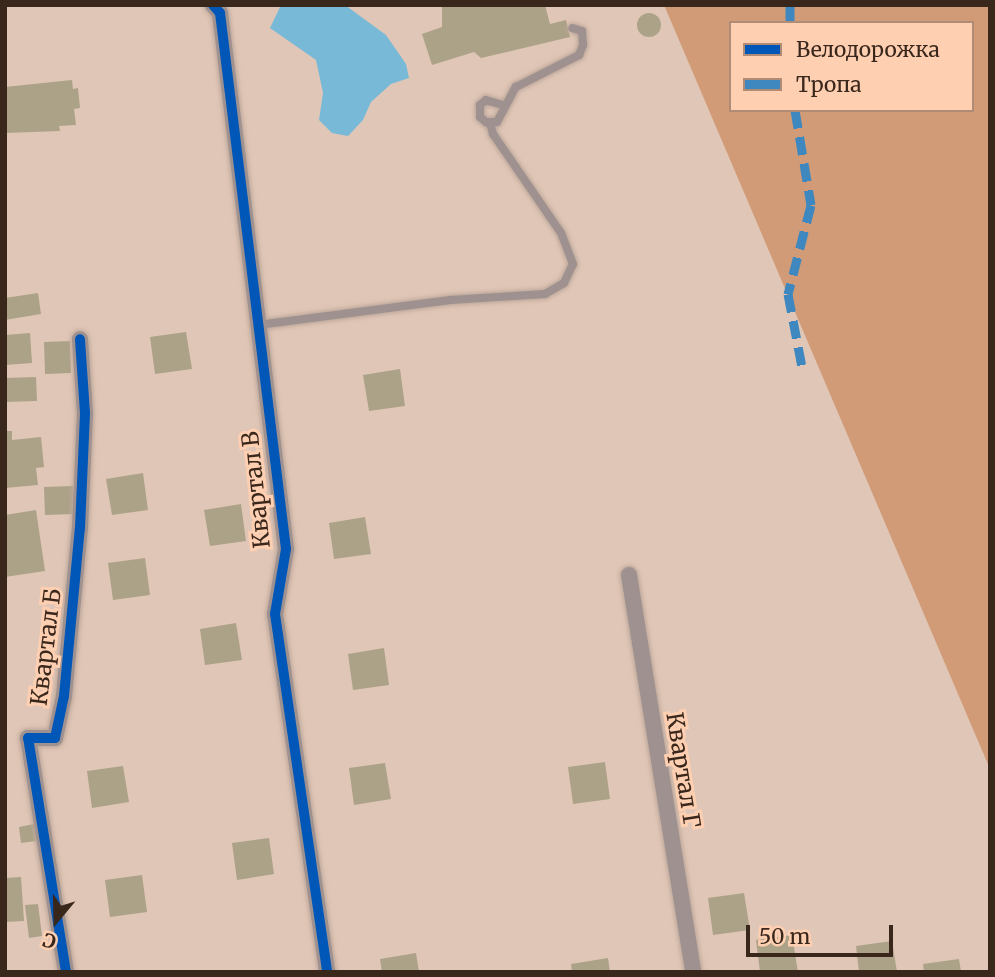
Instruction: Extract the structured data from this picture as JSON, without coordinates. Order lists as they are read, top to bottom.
{
  "streets": {
    "street": ["Квартал В", "Квартал Б", "Квартал Г"]
  },
  "legend": ["Велодорожка", "Тропа"],
  "scale_bar": "50 m",
  "north": "bottom"
}
